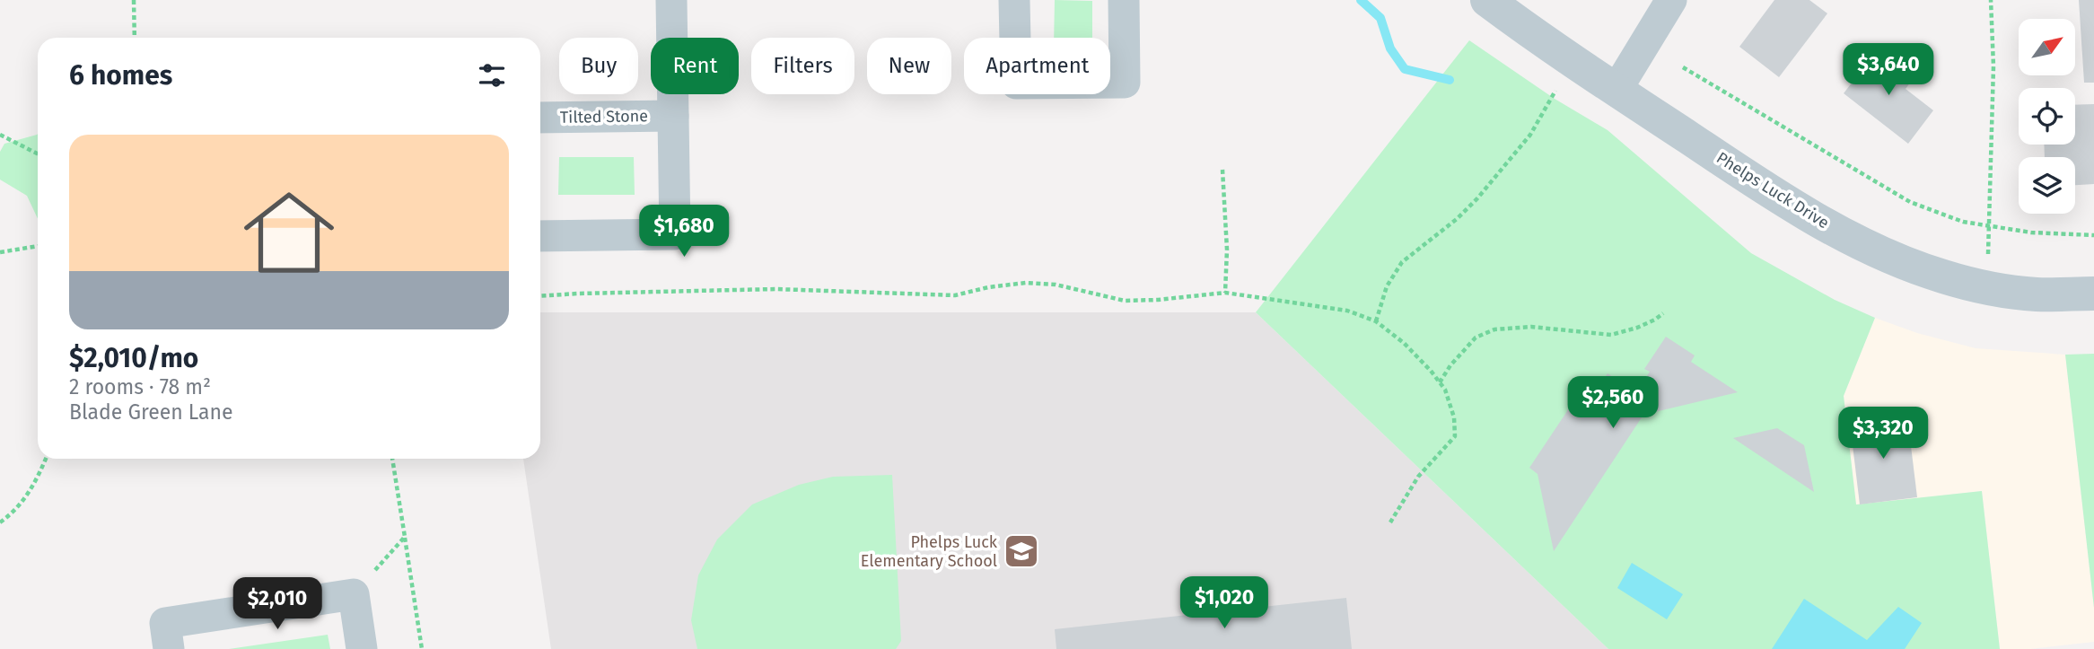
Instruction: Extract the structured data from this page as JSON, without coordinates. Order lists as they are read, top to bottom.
{
  "streets": {
    "street": ["Tilted Stone", "Phelps Luck Drive"]
  },
  "places": {
    "school or university": ["Phelps Luck Elementary School"]
  },
  "north": "top right",
  "page": {
    "chip": [
      "Buy",
      "Rent",
      "Filters",
      "New",
      "Apartment"
    ],
    "heading": "6 homes",
    "price": [
      "$3,640",
      "$1,680",
      "$2,560",
      "$3,320",
      "$1,020",
      "$2,010"
    ],
    "list": [
      {
        "name": "$2,010/mo",
        "note": "2 rooms · 78 m² · Blade Green Lane"
      }
    ]
  }
}
